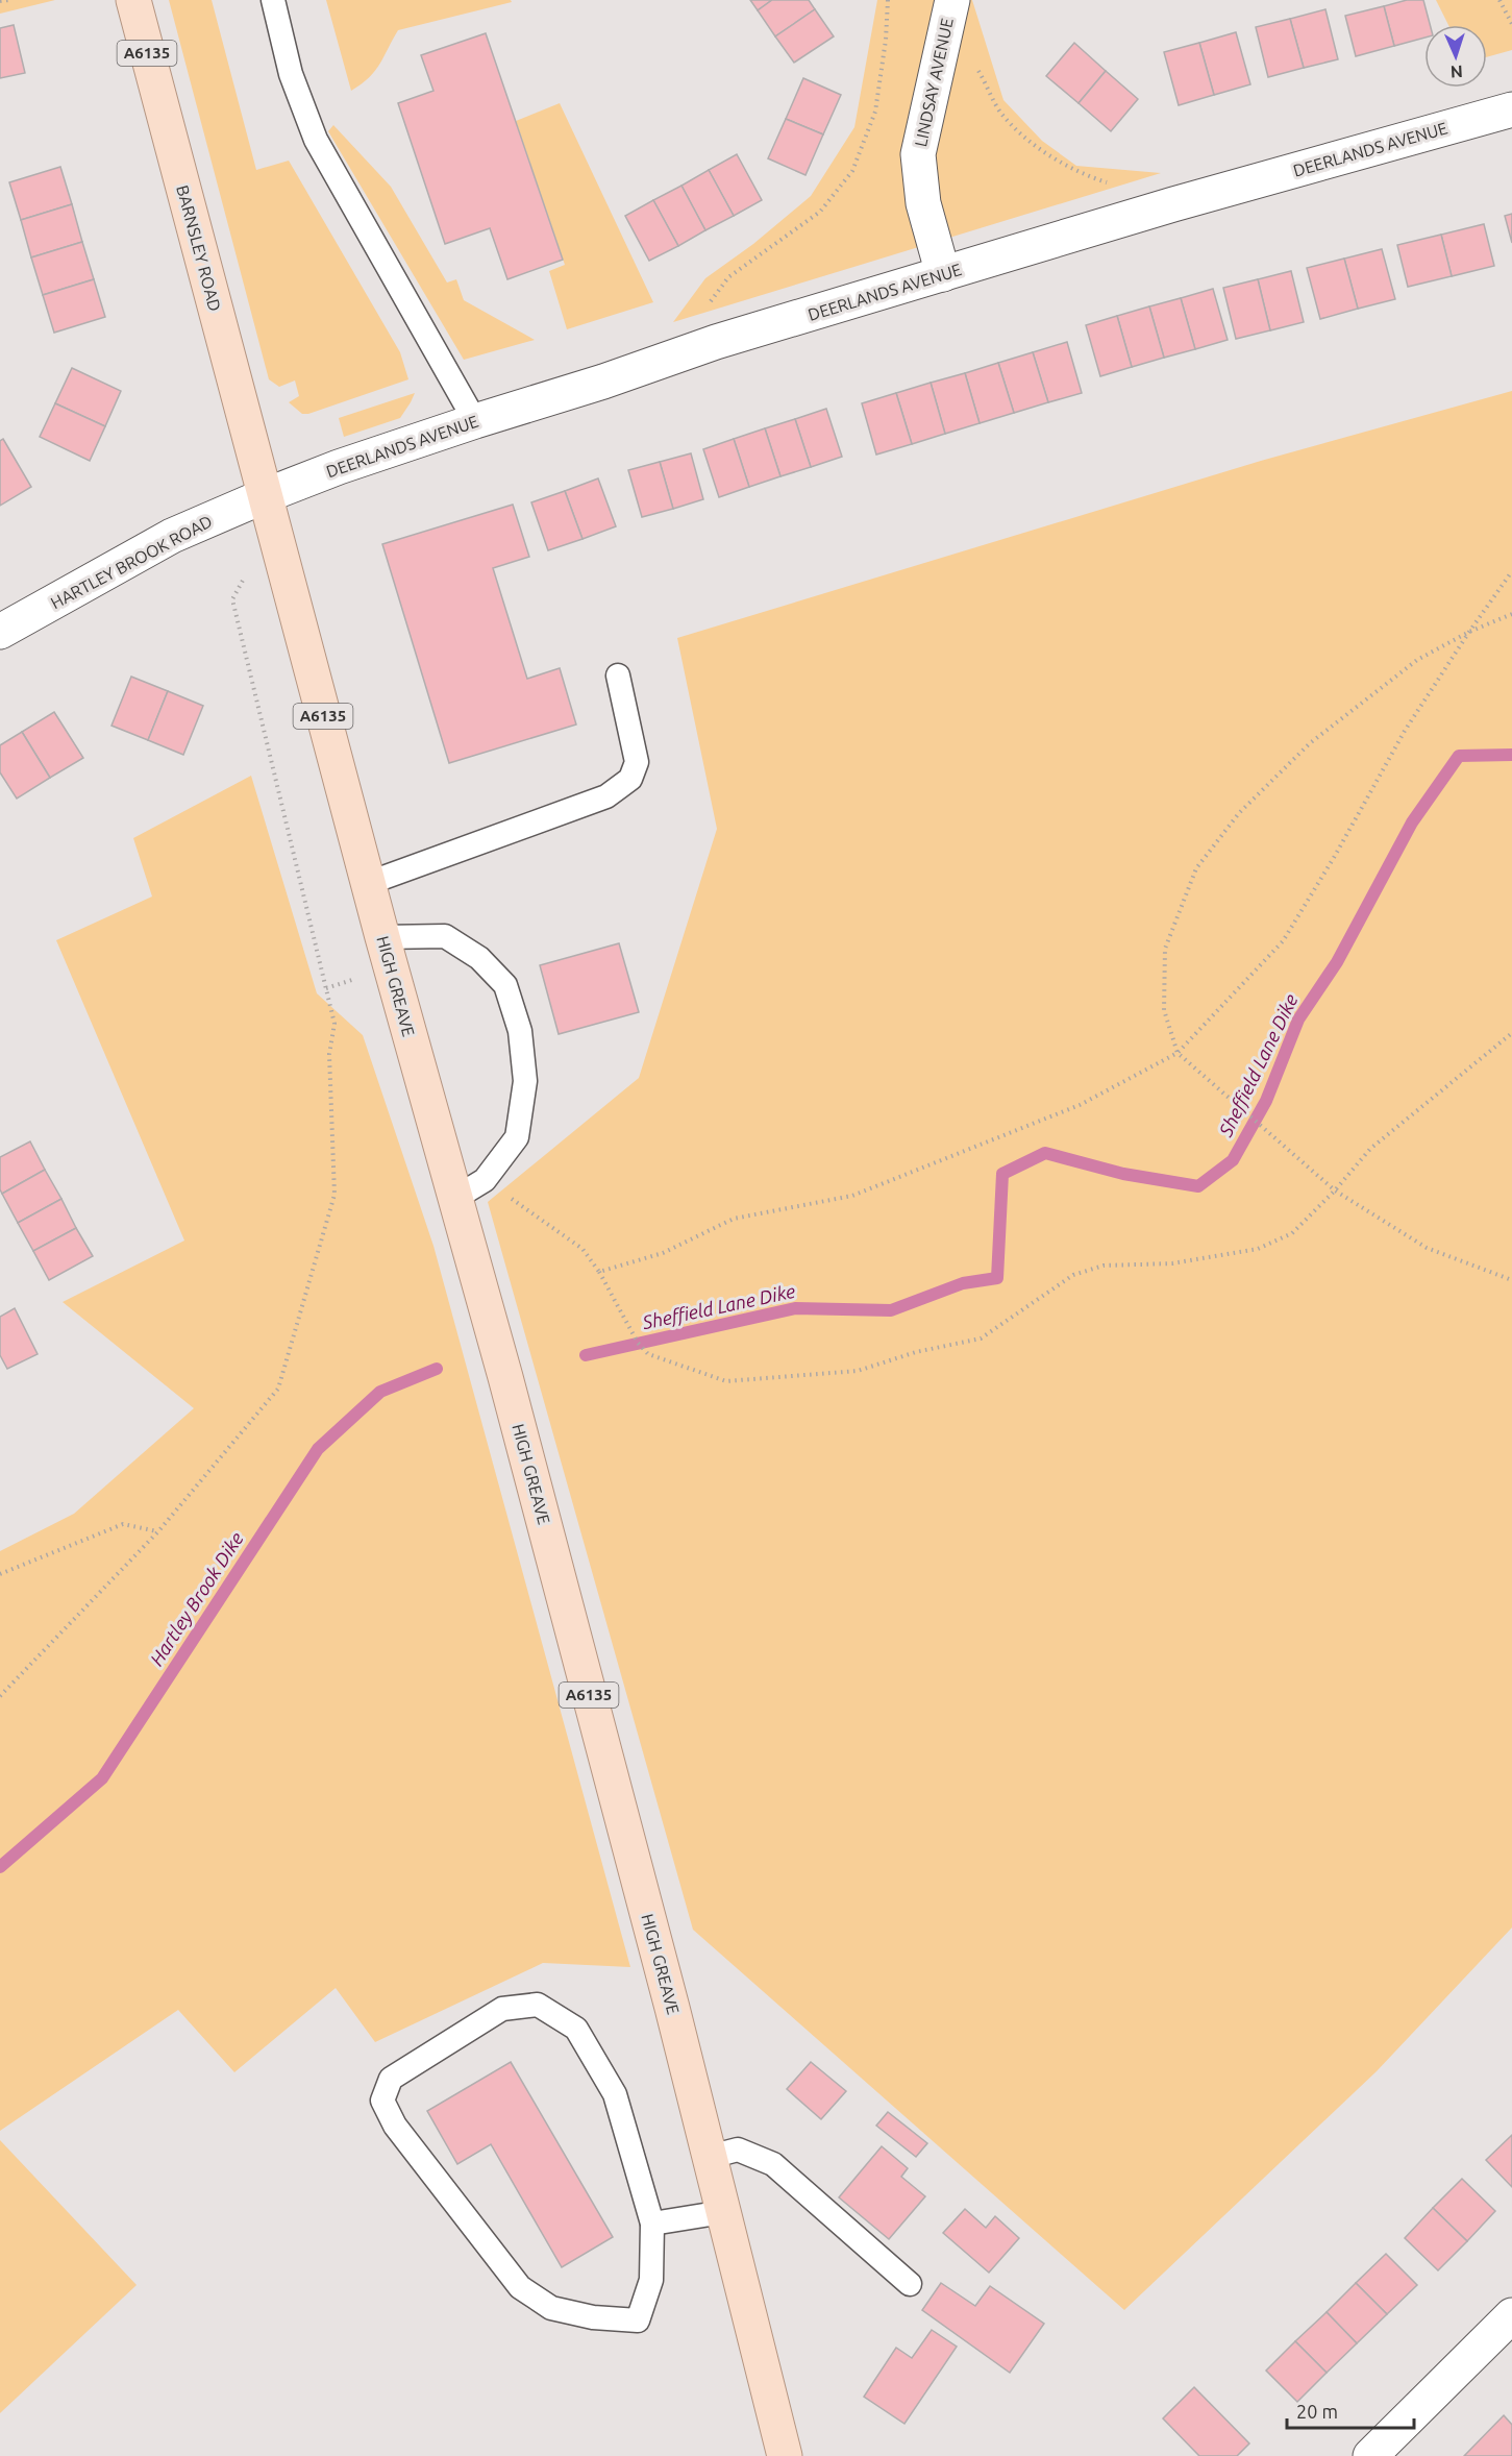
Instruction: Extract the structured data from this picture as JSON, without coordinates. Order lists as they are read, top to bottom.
{
  "streets": {
    "main road": ["A6135", "BARNSLEY ROAD", "HIGH GREAVE"],
    "street": ["LINDSAY AVENUE", "DEERLANDS AVENUE", "HARTLEY BROOK ROAD"]
  },
  "crossings": [
    ["LINDSAY AVENUE", "DEERLANDS AVENUE"],
    ["DEERLANDS AVENUE", "BARNSLEY ROAD"],
    ["DEERLANDS AVENUE", "HARTLEY BROOK ROAD"],
    ["DEERLANDS AVENUE", "HIGH GREAVE"],
    ["BARNSLEY ROAD", "HARTLEY BROOK ROAD"],
    ["BARNSLEY ROAD", "HIGH GREAVE"],
    ["HARTLEY BROOK ROAD", "HIGH GREAVE"]
  ],
  "water": ["Sheffield Lane Dike", "Hartley Brook Dike"],
  "scale_bar": "20 m",
  "north": "bottom"
}
